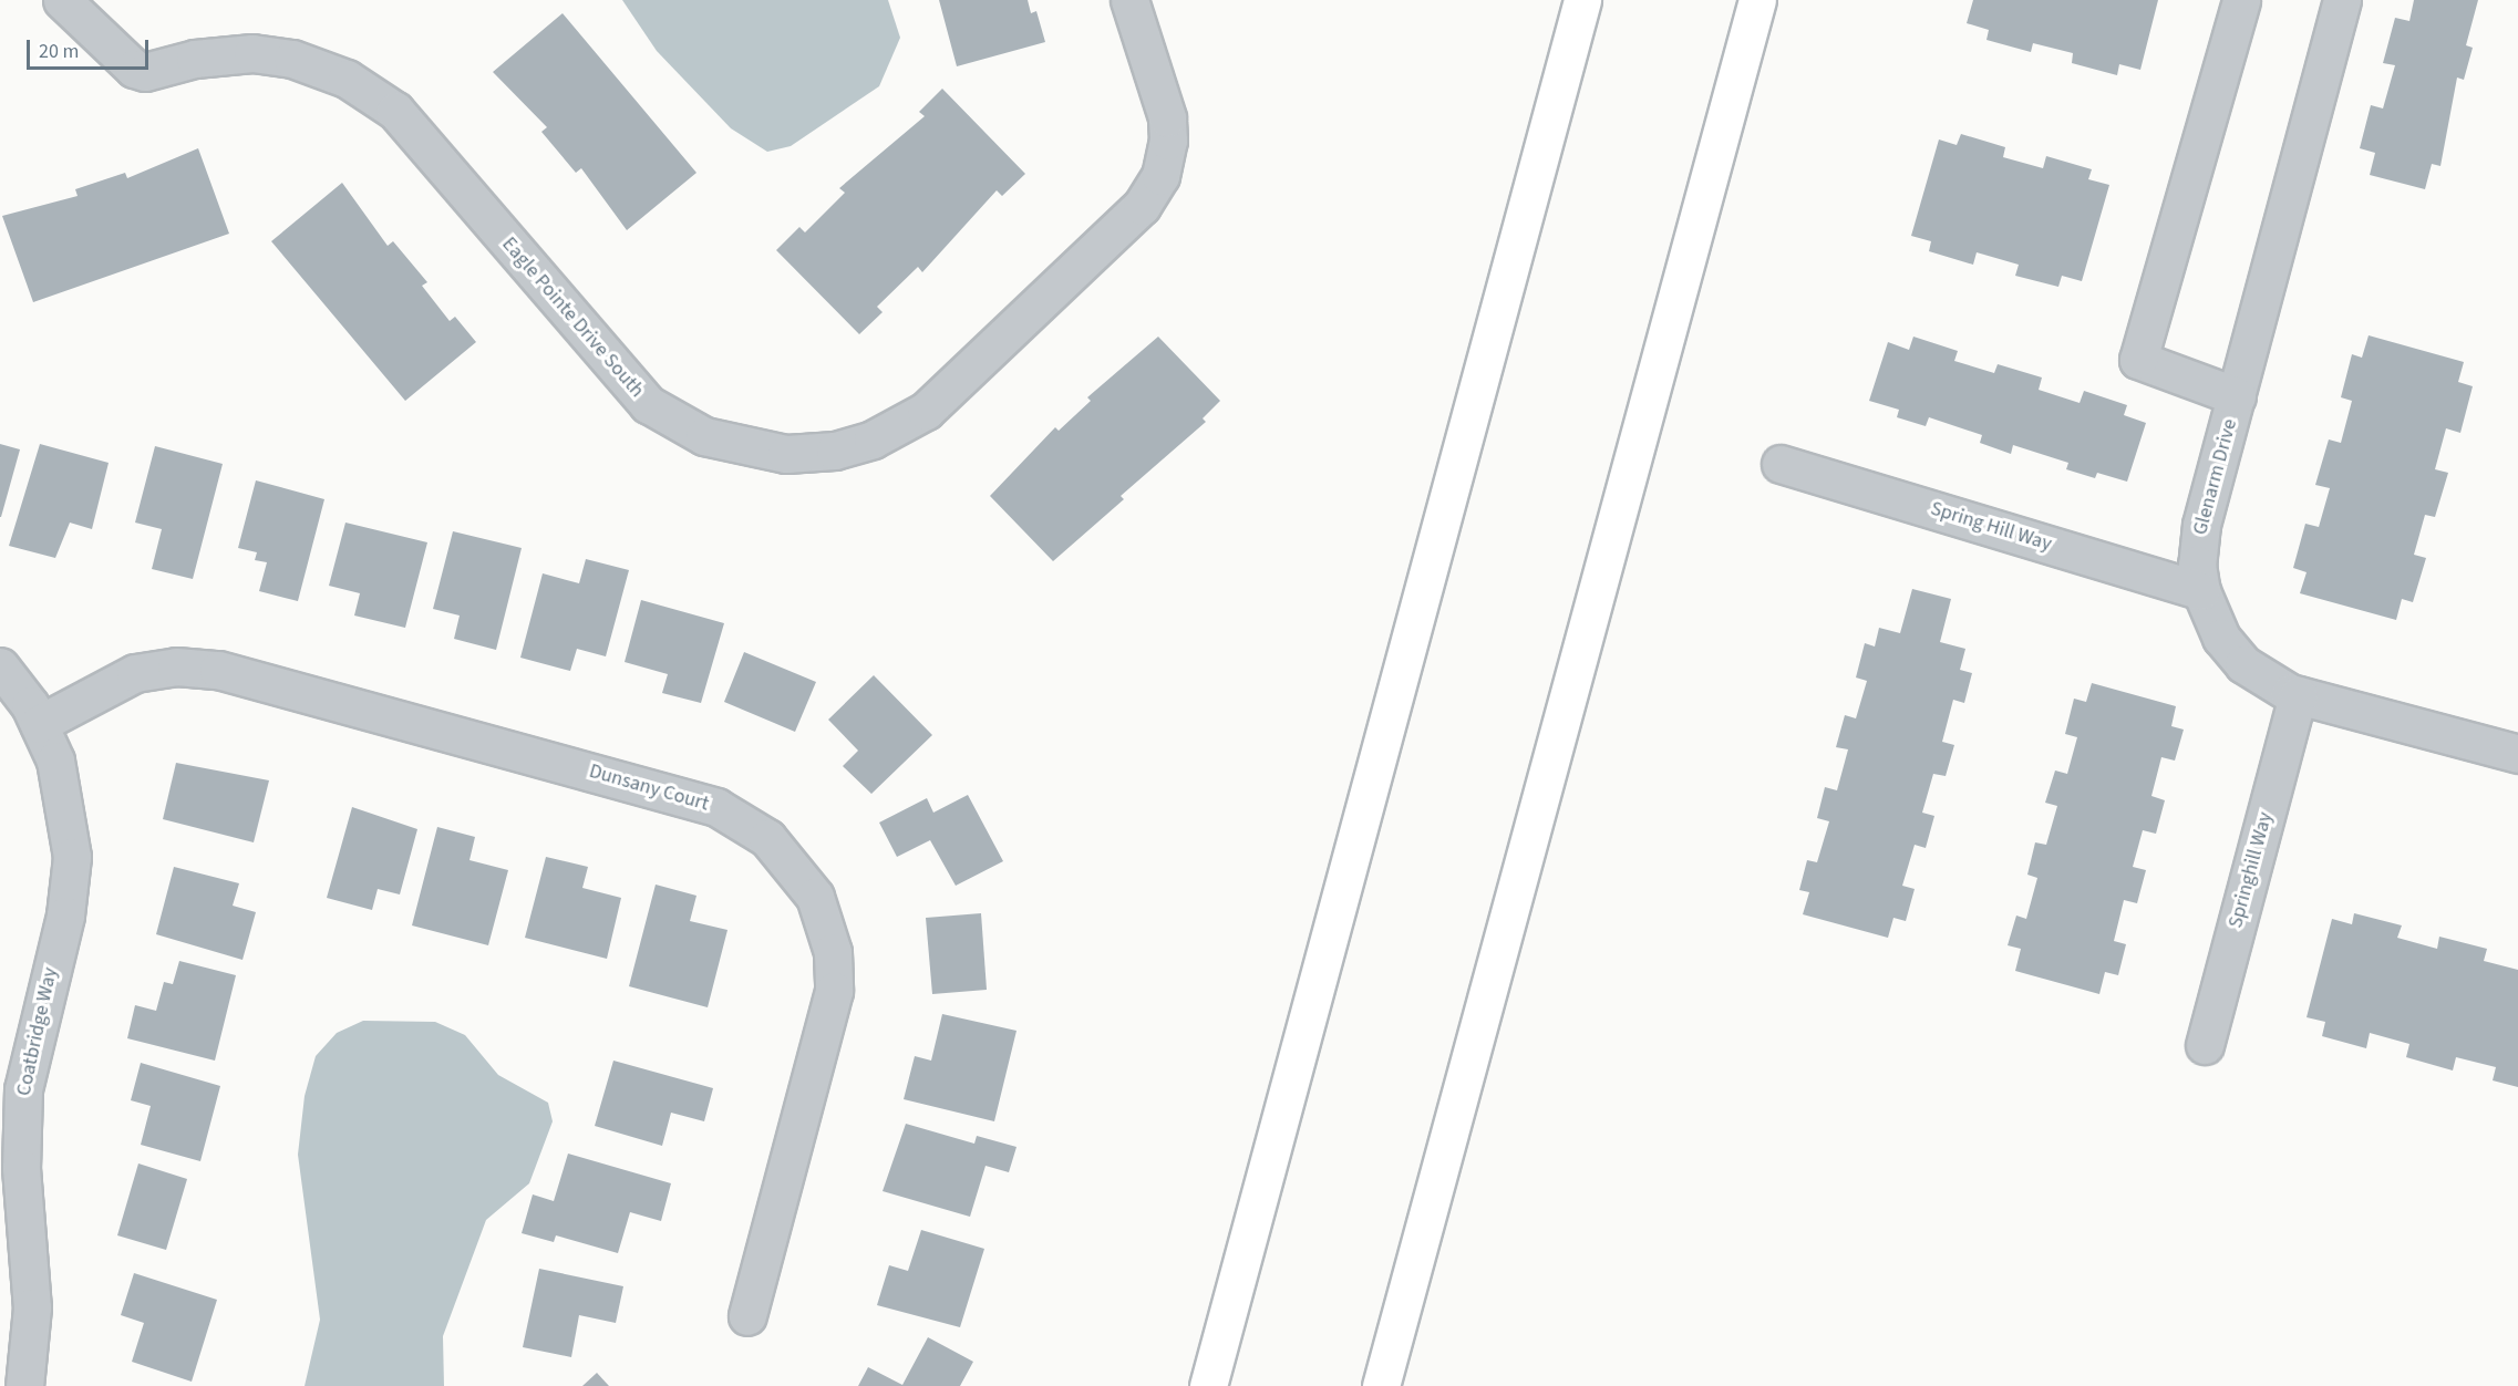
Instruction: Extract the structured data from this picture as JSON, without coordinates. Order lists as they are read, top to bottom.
{
  "streets": {
    "street": [
      "Eagle Pointe Drive South",
      "Glenarm Drive",
      "Spring Hill Way",
      "Dunsany Court",
      "Springhill Way",
      "Coatbridge Way"
    ]
  },
  "crossings": [
    ["Glenarm Drive", "Spring Hill Way"],
    ["Glenarm Drive", "Springhill Way"],
    ["Dunsany Court", "Coatbridge Way"]
  ],
  "scale_bar": "20 m"
}
